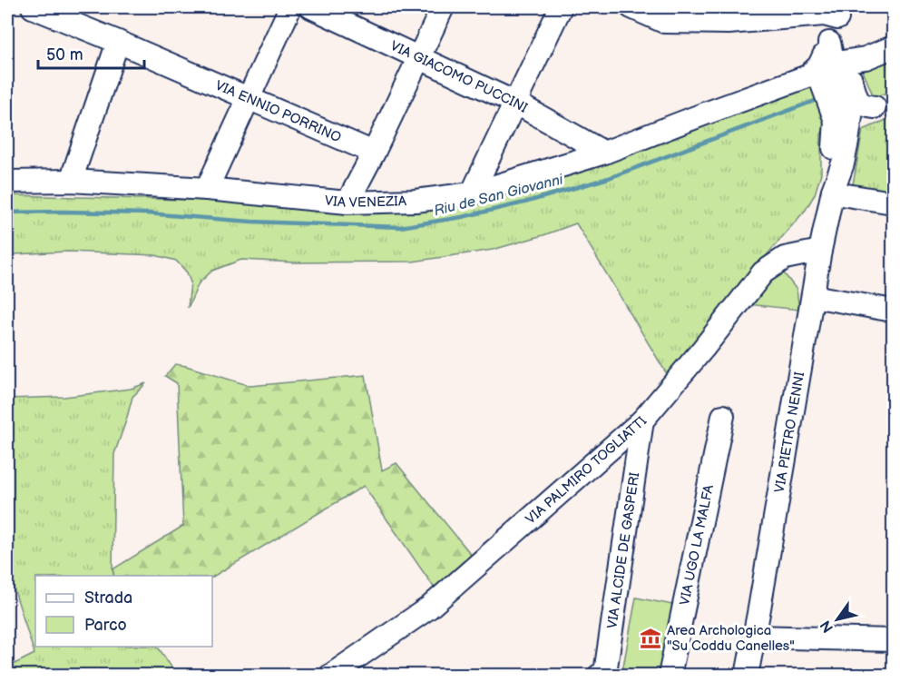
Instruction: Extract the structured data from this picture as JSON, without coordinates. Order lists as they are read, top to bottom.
{
  "streets": {
    "street": [
      "VIA GIACOMO PUCCINI",
      "VIA ENNIO PORRINO",
      "VIA VENEZIA",
      "VIA PIETRO NENNI",
      "VIA PALMIRO TOGLIATTI",
      "VIA UGO LA MALFA",
      "VIA ALCIDE DE GASPERI"
    ]
  },
  "crossings": [
    ["VIA GIACOMO PUCCINI", "VIA VENEZIA"],
    ["VIA VENEZIA", "VIA PIETRO NENNI"],
    ["VIA PIETRO NENNI", "VIA PALMIRO TOGLIATTI"],
    ["VIA PALMIRO TOGLIATTI", "VIA ALCIDE DE GASPERI"]
  ],
  "water": ["Riu de San Giovanni"],
  "places": {
    "museum": ["Area Archologica \"Su Coddu Canelles\""]
  },
  "legend": ["Strada", "Parco"],
  "scale_bar": "50 m",
  "north": "bottom left"
}
